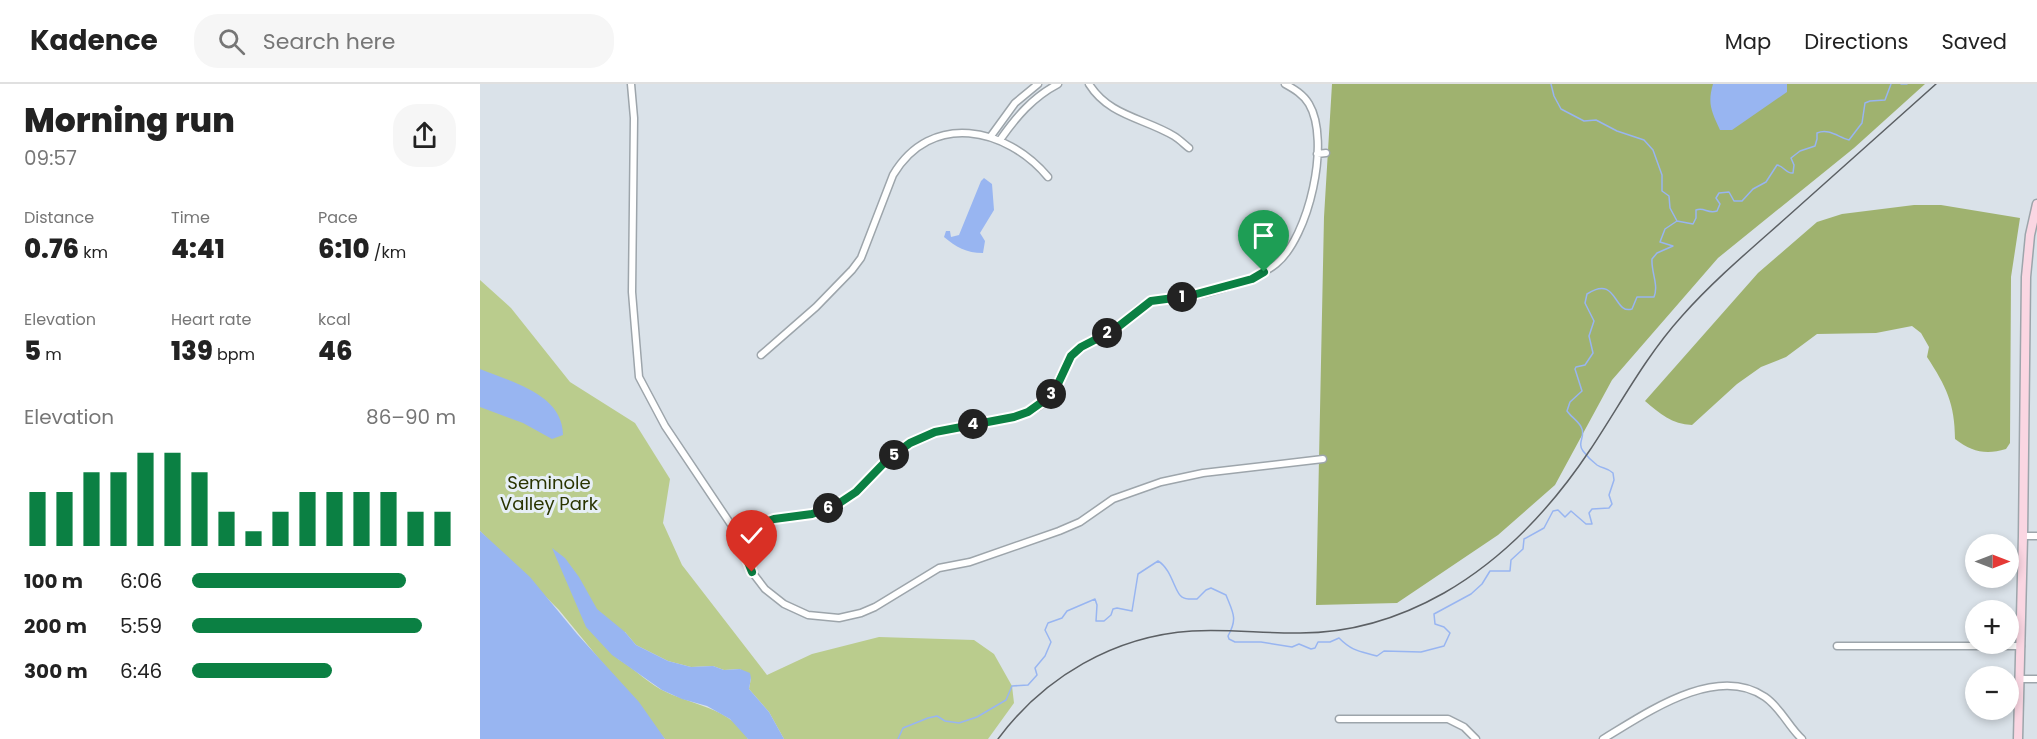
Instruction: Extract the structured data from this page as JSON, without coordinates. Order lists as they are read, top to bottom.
{
  "parks": ["Seminole Valley Park"],
  "north": "right",
  "page": {
    "header": "Kadence",
    "search": "Search here",
    "nav": ["Map", "Directions", "Saved"],
    "heading": ["Morning run", "09:57"],
    "stats": [
      ["Distance", "0.76 km"],
      ["Time", "4:41"],
      ["Pace", "6:10 /km"],
      ["Elevation", "5 m"],
      ["Heart rate", "139 bpm"],
      ["kcal", "46"]
    ],
    "pins": [
      "1",
      "2",
      "3",
      "4",
      "5",
      "6"
    ],
    "chart": ["Elevation", "86–90 m"],
    "map_buttons": ["+", "−"],
    "list": [
      {
        "name": "100 m",
        "note": "6:06"
      },
      {
        "name": "200 m",
        "note": "5:59"
      },
      {
        "name": "300 m",
        "note": "6:46"
      }
    ]
  }
}
